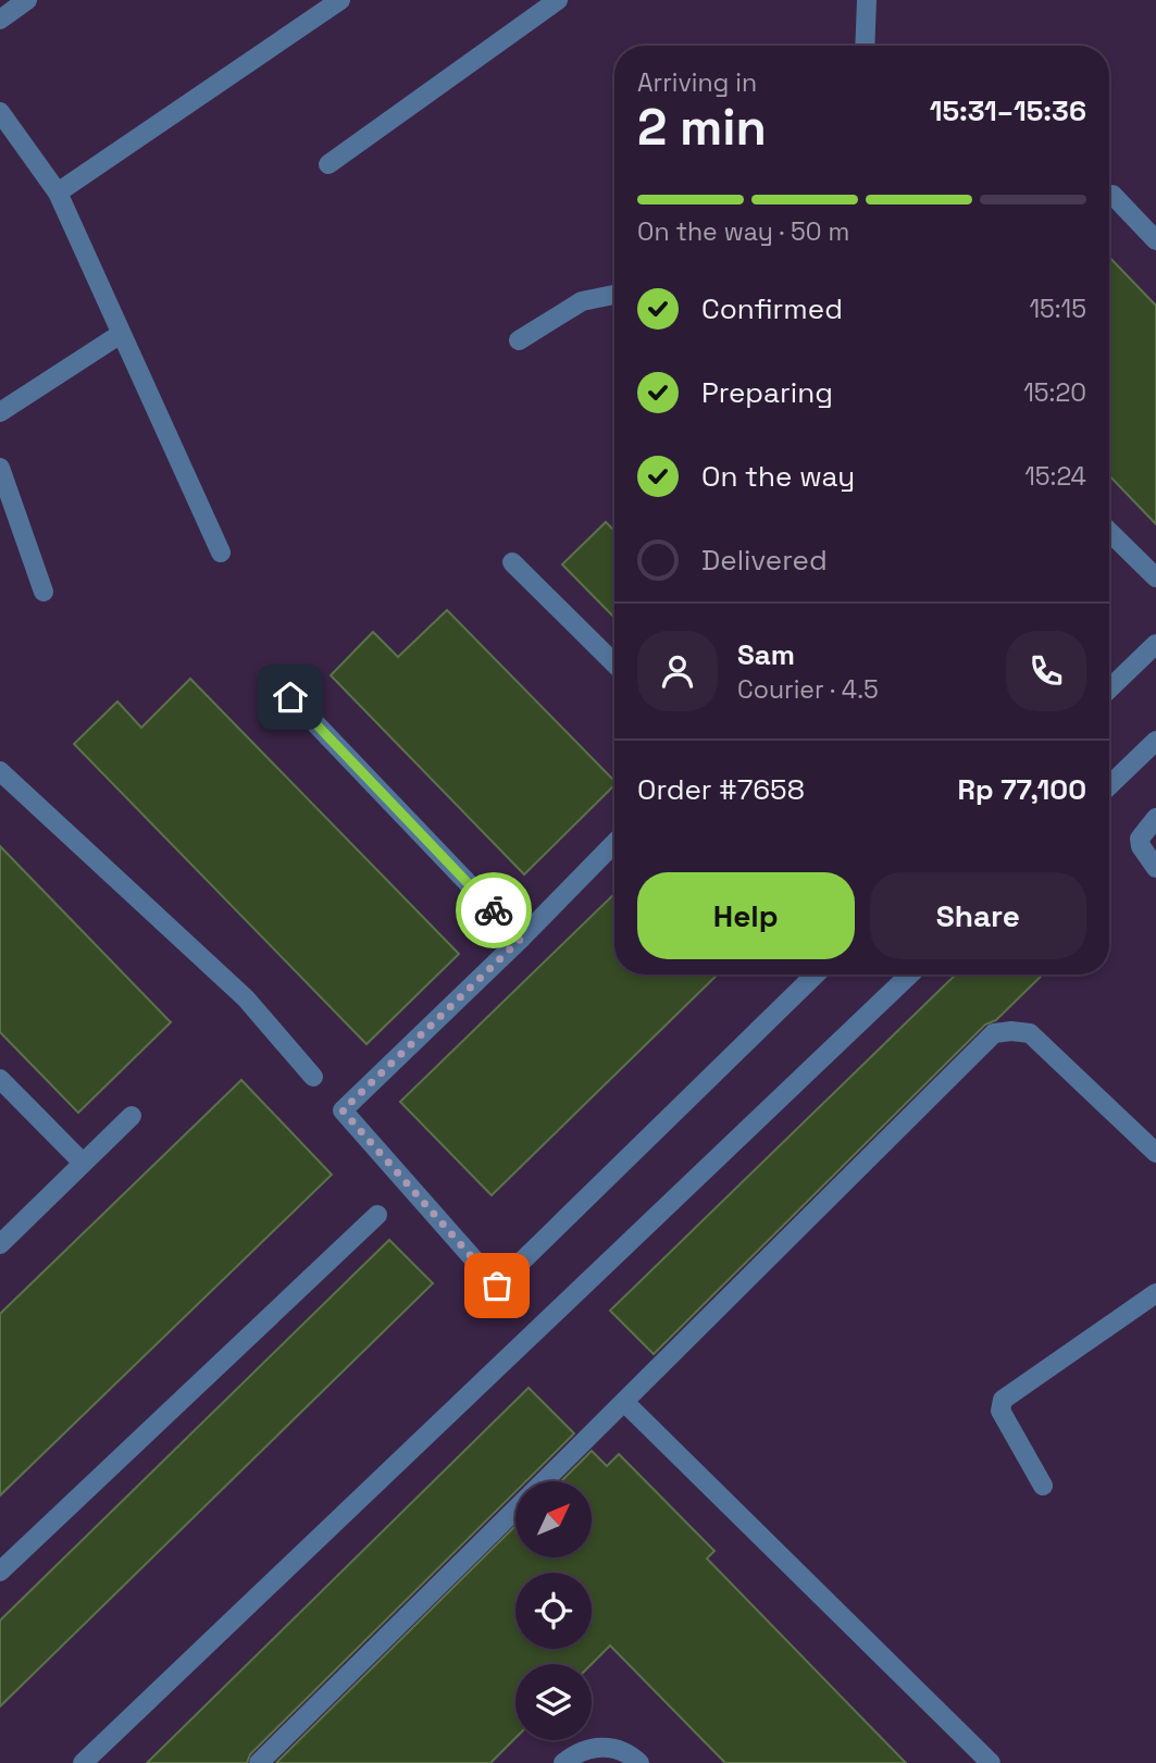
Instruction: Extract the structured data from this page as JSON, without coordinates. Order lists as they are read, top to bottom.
{
  "north": "top right",
  "page": {
    "heading": ["2 min", "Arriving in", "15:31–15:36"],
    "panel": [
      "Sam",
      "Courier · 4.5",
      "Order #7658",
      "Rp 77,100"
    ],
    "bar": "On the way · 50 m",
    "list": [
      ["Confirmed", "15:15"],
      ["Preparing", "15:20"],
      ["On the way", "15:24"],
      "Delivered"
    ],
    "buttons": ["Help", "Share"]
  }
}
